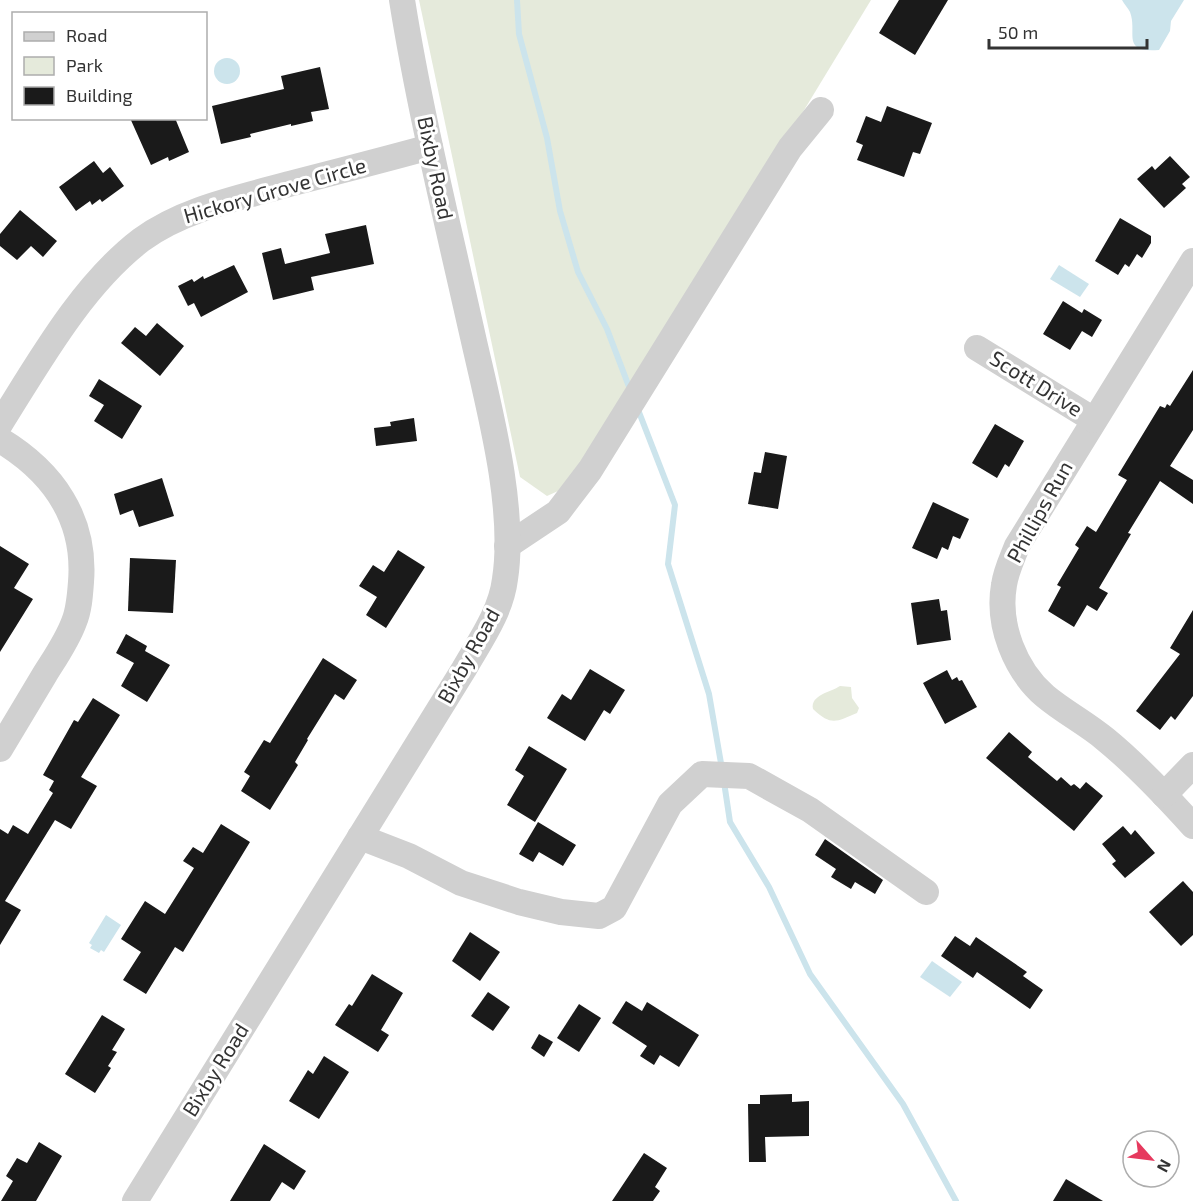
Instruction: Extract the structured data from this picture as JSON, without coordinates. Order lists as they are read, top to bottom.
{
  "streets": {
    "street": [
      "Bixby Road",
      "Hickory Grove Circle",
      "Scott Drive",
      "Phillips Run"
    ]
  },
  "crossings": [
    ["Bixby Road", "Hickory Grove Circle"],
    ["Scott Drive", "Phillips Run"]
  ],
  "legend": ["Road", "Park", "Building"],
  "scale_bar": "50 m",
  "north": "bottom right"
}
